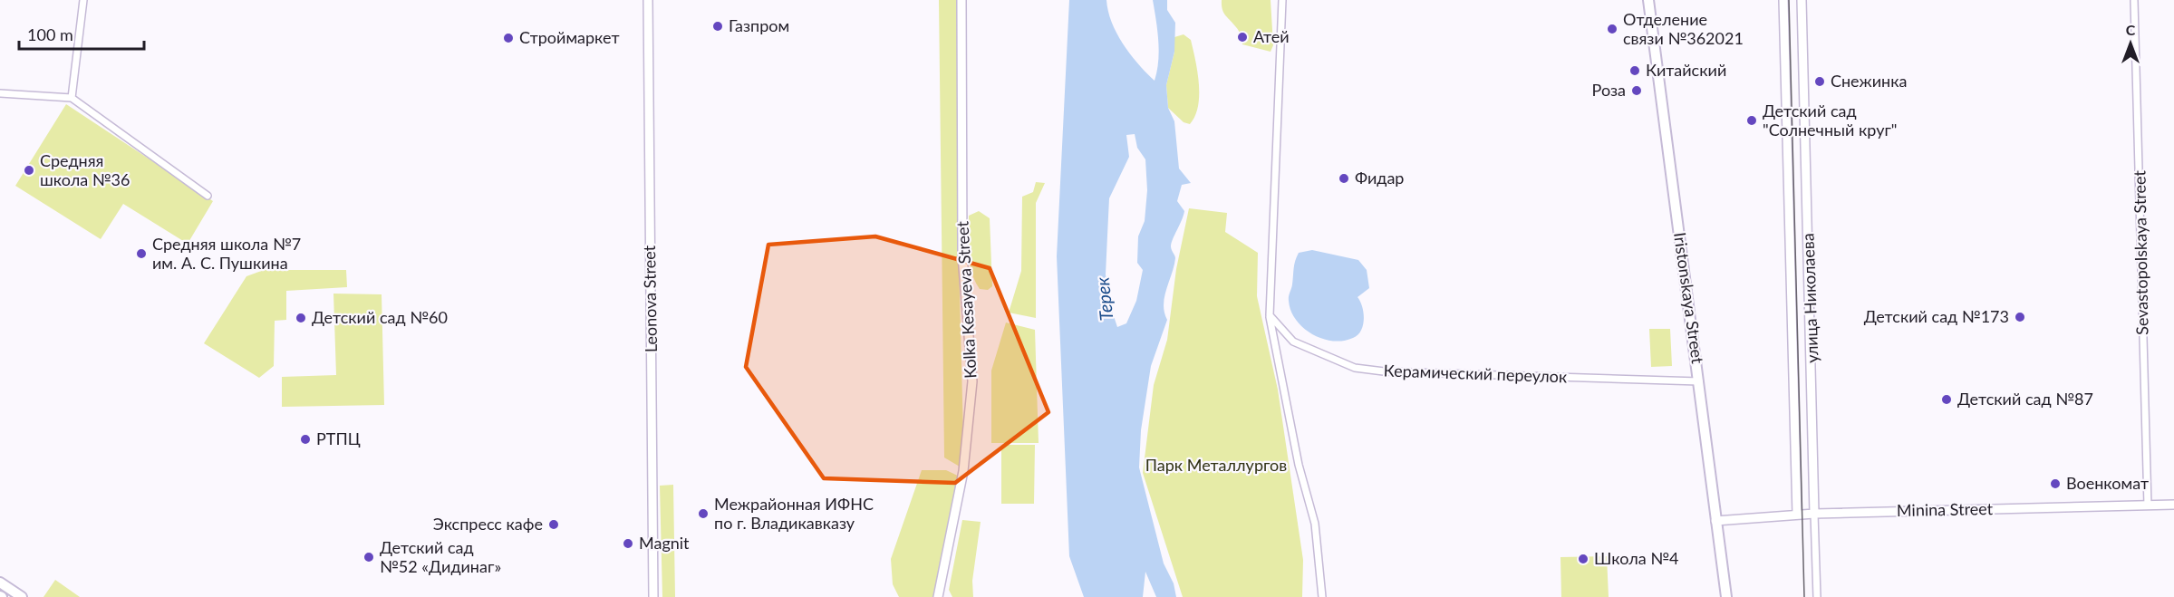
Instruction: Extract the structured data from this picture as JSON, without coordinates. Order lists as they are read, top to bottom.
{
  "streets": {
    "main road": ["Iristonskaya Street"],
    "street": [
      "Sevastopolskaya Street",
      "улица Николаева",
      "Leonova Street",
      "Kolka Kesayeva Street",
      "Керамический переулок",
      "Minina Street"
    ]
  },
  "crossings": [
    ["Sevastopolskaya Street", "Minina Street"],
    ["Iristonskaya Street", "Керамический переулок"],
    ["Iristonskaya Street", "Minina Street"],
    ["улица Николаева", "Minina Street"]
  ],
  "water": ["Терек"],
  "parks": ["Парк Металлургов"],
  "places": [
    "Газпром",
    "Отделение связи №362021",
    "Атей",
    "Строймаркет",
    "Китайский",
    "Снежинка",
    "Роза",
    "Детский сад \"Солнечный круг\"",
    "Средняя школа №36",
    "Фидар",
    "Средняя школа №7 им. А. С. Пушкина",
    "Детский сад №173",
    "Детский сад №60",
    "Детский сад №87",
    "РТПЦ",
    "Военкомат",
    "Межрайонная ИФНС по г. Владикавказу",
    "Экспресс кафе",
    "Magnit",
    "Детский сад №52 «Дидинаг»",
    "Школа №4"
  ],
  "scale_bar": "100 m",
  "north": "top"
}
